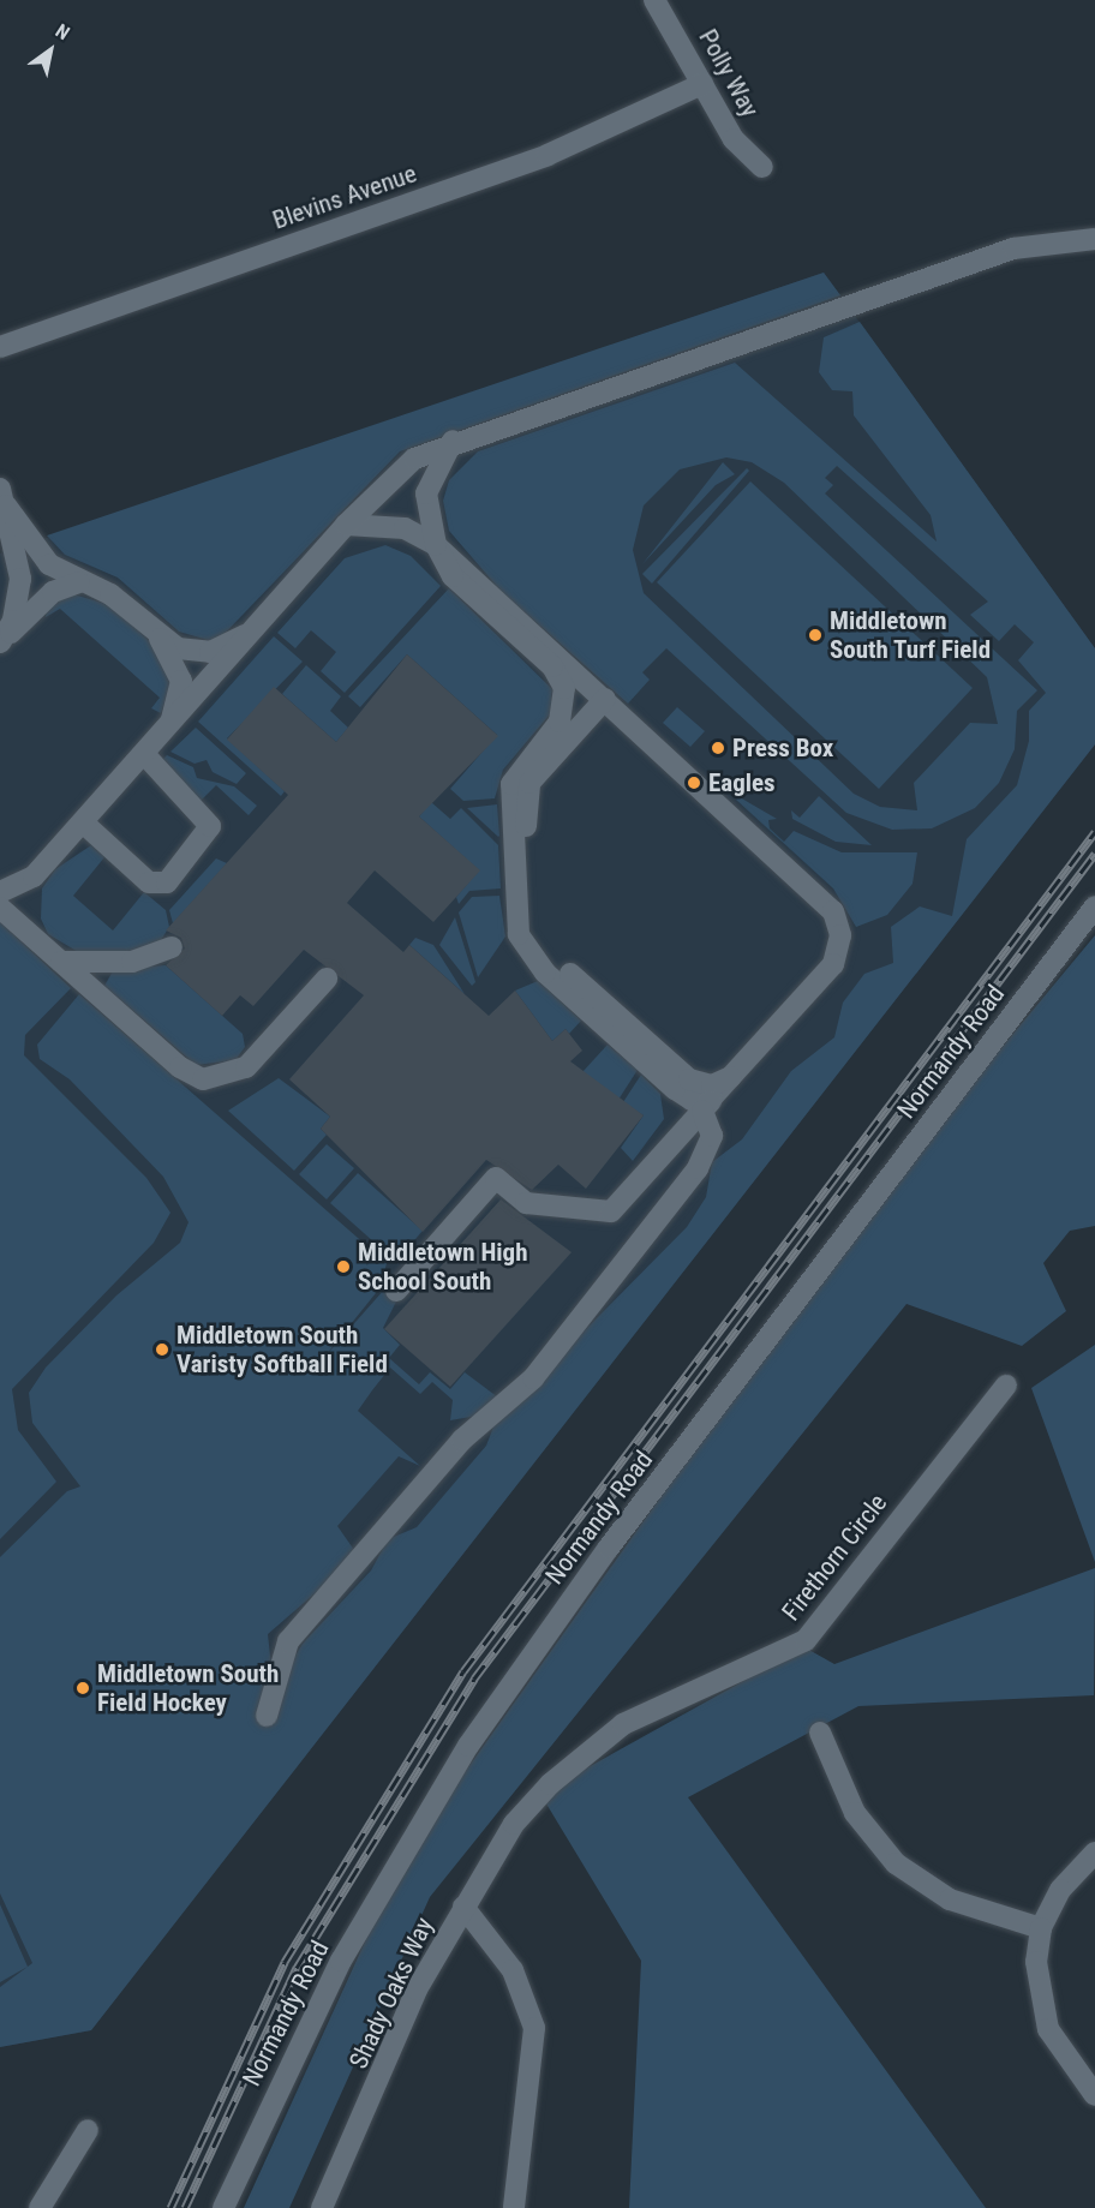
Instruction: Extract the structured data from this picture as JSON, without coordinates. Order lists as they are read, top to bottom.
{
  "streets": {
    "street": [
      "Polly Way",
      "Blevins Avenue",
      "Normandy Road",
      "Firethorn Circle",
      "Shady Oaks Way"
    ]
  },
  "crossings": [
    ["Polly Way", "Blevins Avenue"],
    ["Firethorn Circle", "Shady Oaks Way"]
  ],
  "places": [
    "Middletown South Turf Field",
    "Press Box",
    "Eagles",
    "Middletown High School South",
    "Middletown South Varisty Softball Field",
    "Middletown South Field Hockey"
  ],
  "north": "top right"
}
